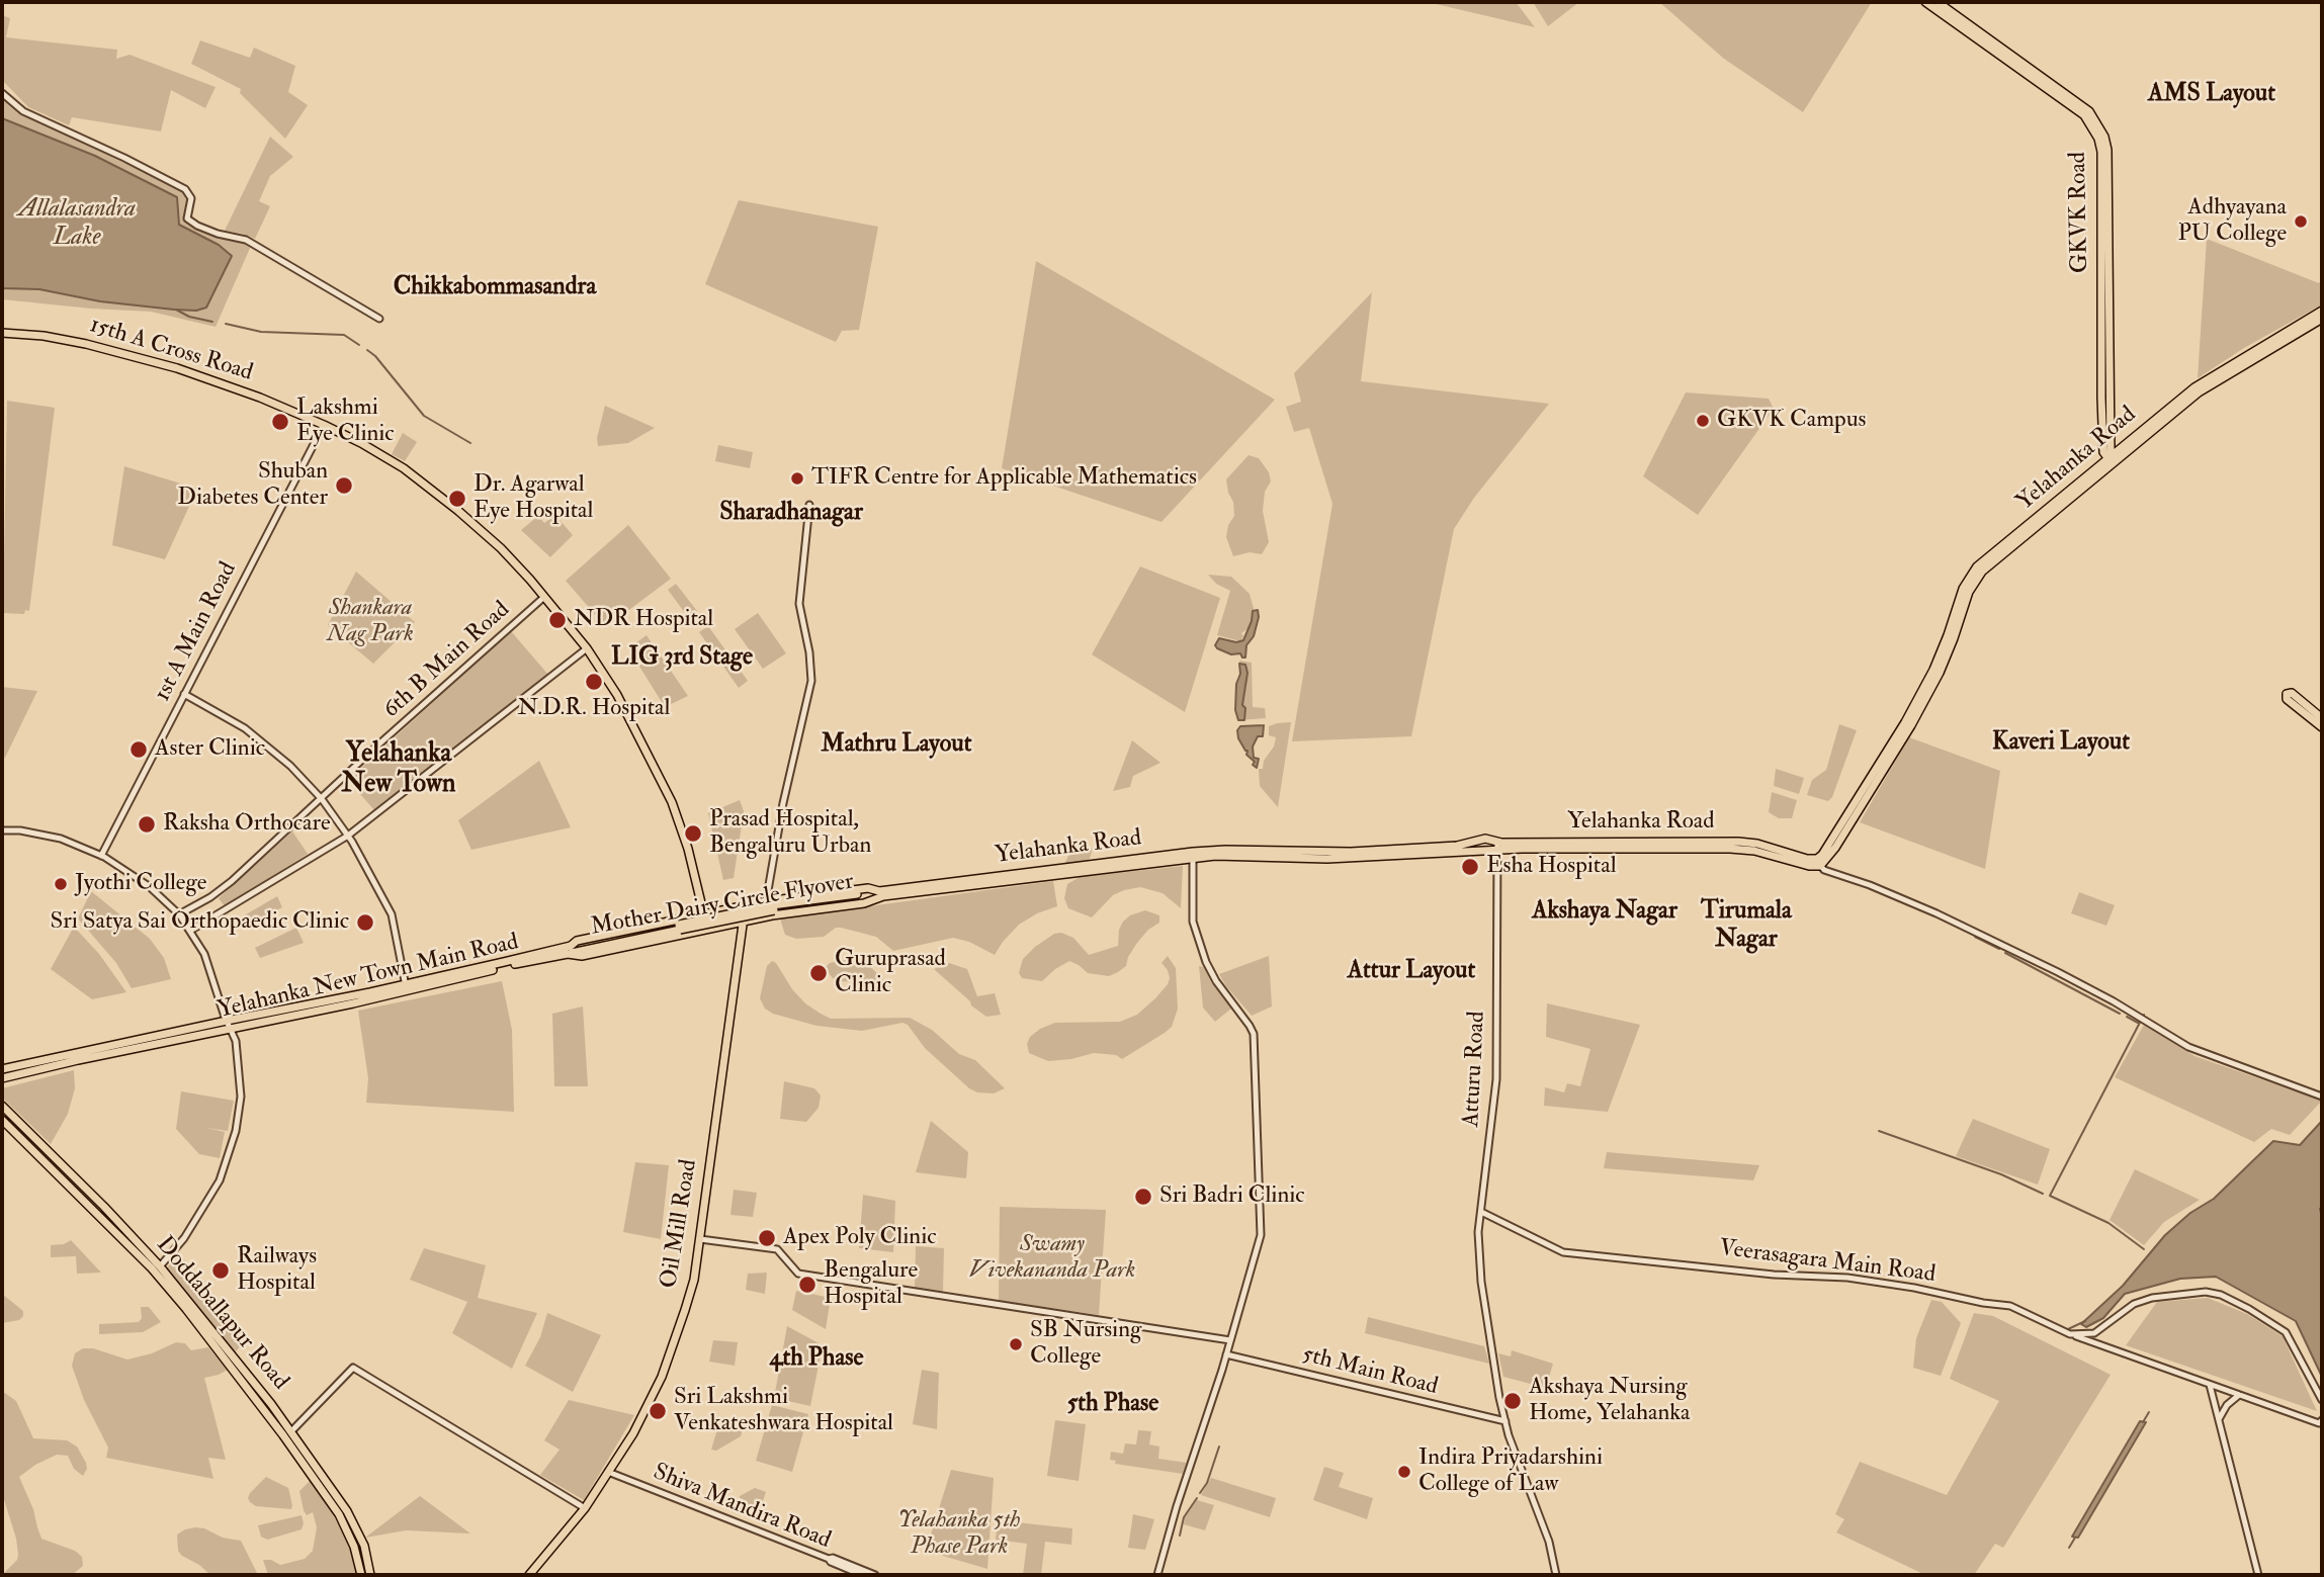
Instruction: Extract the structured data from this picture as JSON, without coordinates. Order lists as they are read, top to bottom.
{
  "streets": {
    "main road": [
      "GKVK Road",
      "15th A Cross Road",
      "Yelahanka Road",
      "Mother Dairy Circle Flyover",
      "Yelahanka New Town Main Road",
      "Oil Mill Road",
      "Doddaballapur Road"
    ],
    "street": [
      "1st A Main Road",
      "6th B Main Road",
      "Atturu Road",
      "Veerasagara Main Road",
      "5th Main Road",
      "Shiva Mandira Road"
    ]
  },
  "crossings": [
    ["GKVK Road", "Yelahanka Road"],
    ["15th A Cross Road", "1st A Main Road"],
    ["15th A Cross Road", "6th B Main Road"],
    ["15th A Cross Road", "Yelahanka New Town Main Road"],
    ["Yelahanka Road", "Mother Dairy Circle Flyover"],
    ["Yelahanka Road", "Atturu Road"],
    ["Mother Dairy Circle Flyover", "Yelahanka New Town Main Road"],
    ["Yelahanka New Town Main Road", "Oil Mill Road"],
    ["Atturu Road", "Veerasagara Main Road"],
    ["Atturu Road", "5th Main Road"],
    ["Oil Mill Road", "Shiva Mandira Road"]
  ],
  "districts": [
    "AMS Layout",
    "Chikkabommasandra",
    "Sharadhanagar",
    "LIG 3rd Stage",
    "Kaveri Layout",
    "Mathru Layout",
    "Yelahanka New Town",
    "Akshaya Nagar",
    "Tirumala Nagar",
    "Attur Layout",
    "4th Phase",
    "5th Phase"
  ],
  "water": ["Allalasandra Lake"],
  "parks": ["Shankara Nag Park", "Swamy Vivekananda Park", "Yelahanka 5th Phase Park"],
  "places": [
    "Adhyayana PU College",
    "GKVK Campus",
    "Lakshmi Eye Clinic",
    "TIFR Centre for Applicable Mathematics",
    "Shuban Diabetes Center",
    "Dr. Agarwal Eye Hospital",
    "NDR Hospital",
    "N.D.R. Hospital",
    "Aster Clinic",
    "Raksha Orthocare",
    "Prasad Hospital, Bengaluru Urban",
    "Esha Hospital",
    "Jyothi College",
    "Sri Satya Sai Orthopaedic Clinic",
    "Guruprasad Clinic",
    "Sri Badri Clinic",
    "Apex Poly Clinic",
    "Railways Hospital",
    "Bengalure Hospital",
    "SB Nursing College",
    "Akshaya Nursing Home, Yelahanka",
    "Sri Lakshmi Venkateshwara Hospital",
    "Indira Priyadarshini College of Law"
  ]
}
